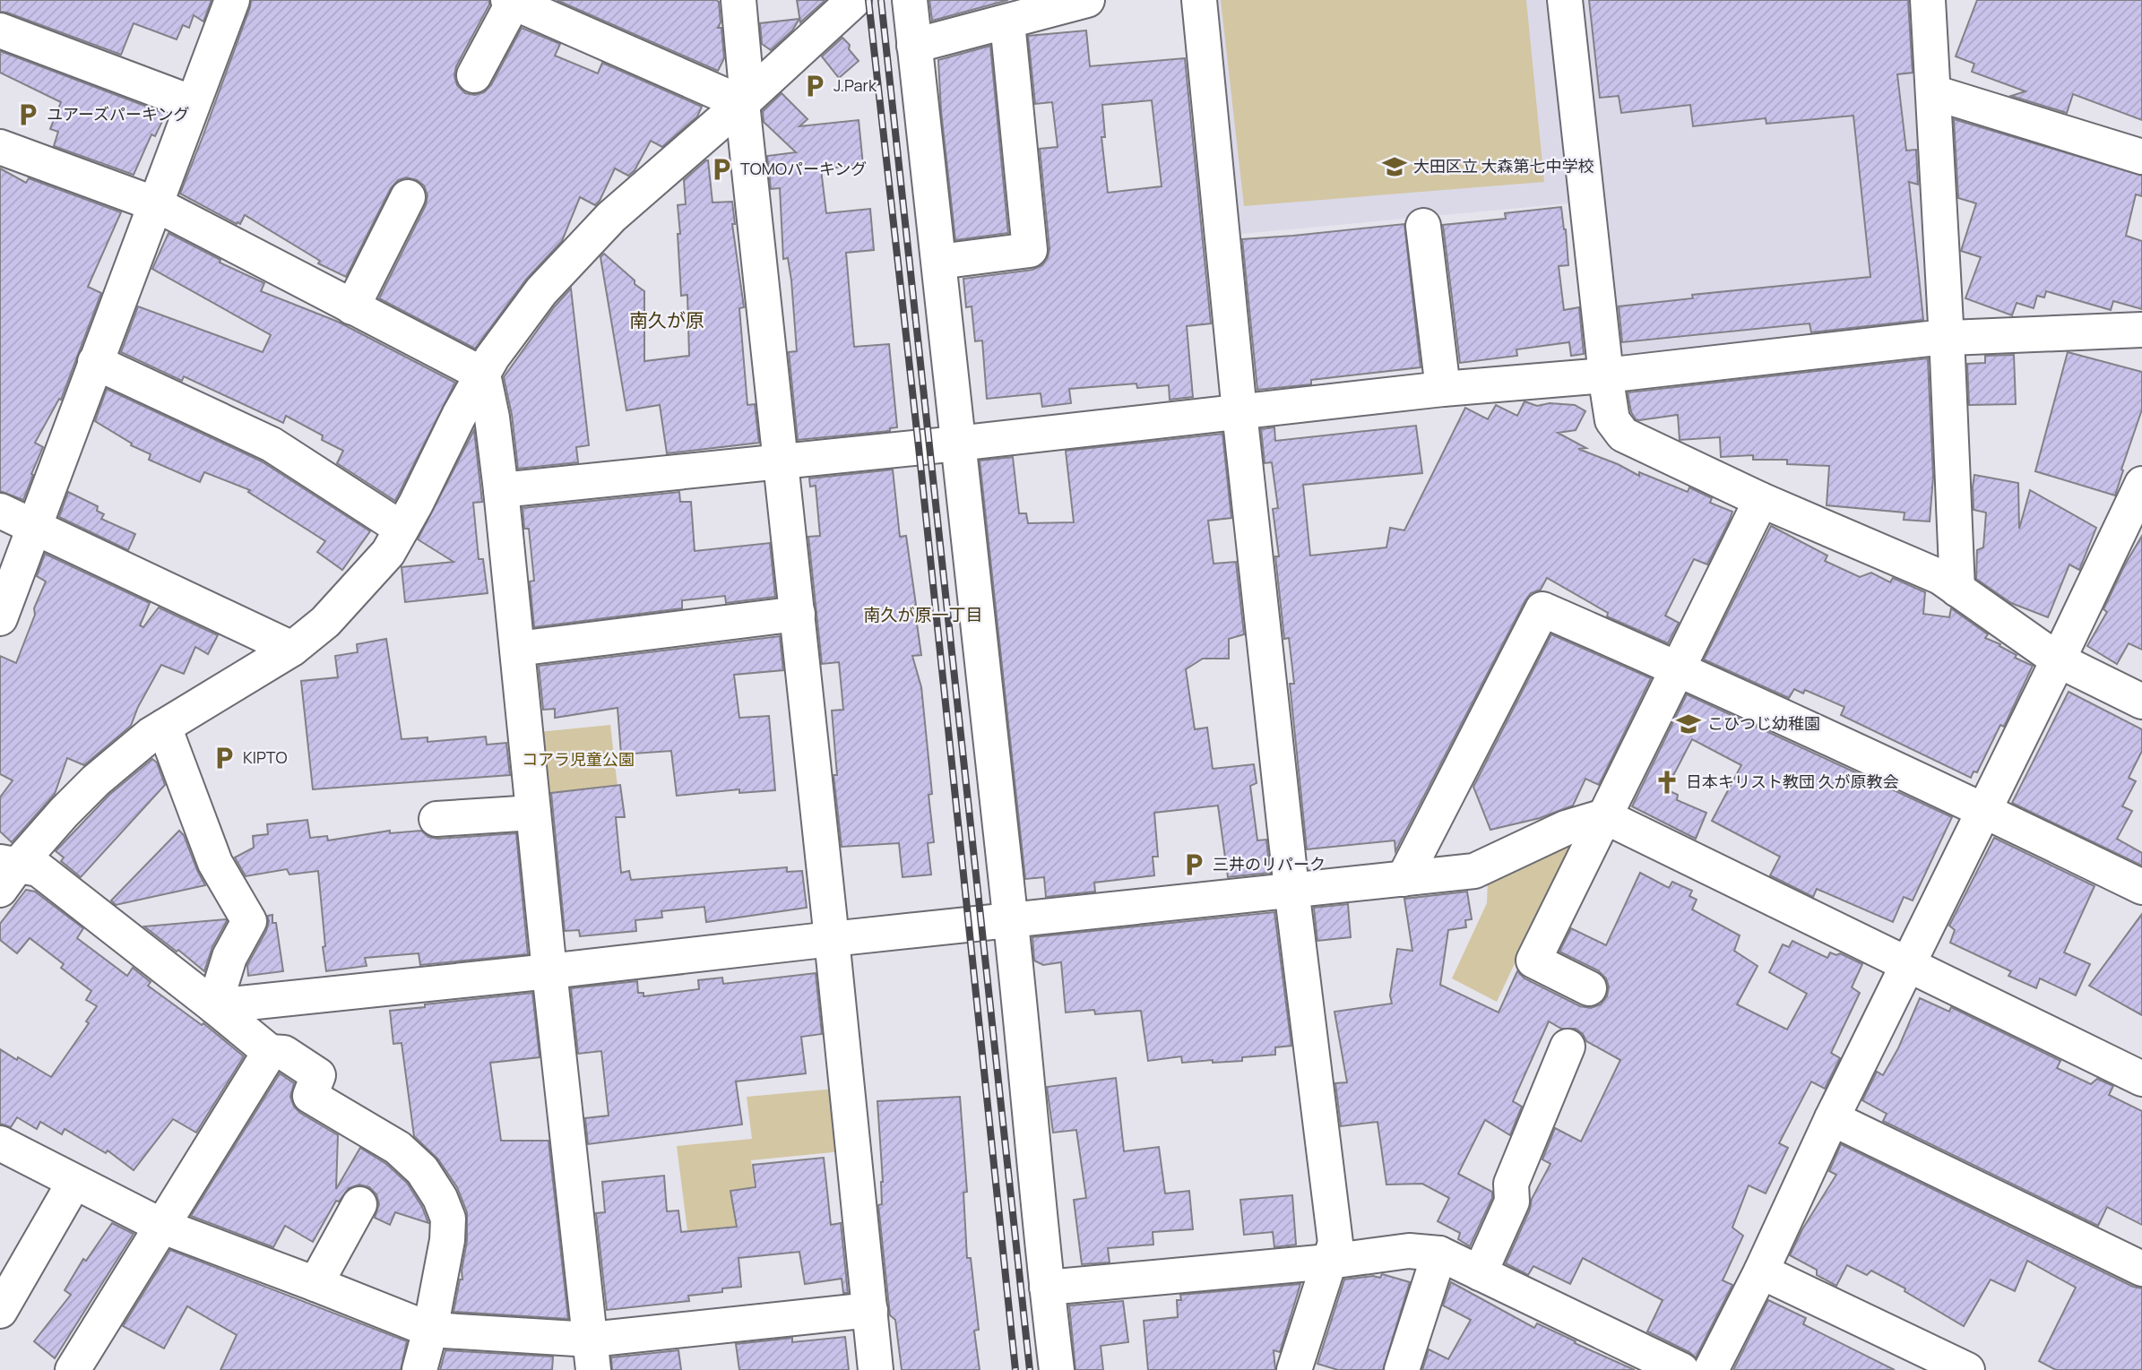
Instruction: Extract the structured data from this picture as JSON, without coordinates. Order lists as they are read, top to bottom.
{
  "districts": ["南久が原", "南久が原一丁目"],
  "parks": ["コアラ児童公園"],
  "places": {
    "parking": [
      "J.Park",
      "ユアーズパーキング",
      "TOMOパーキング",
      "KIPTO",
      "三井のリパーク"
    ],
    "school or university": ["大田区立 大森第七中学校", "こひつじ幼稚園"],
    "church": ["日本キリスト教団 久が原教会"]
  }
}
